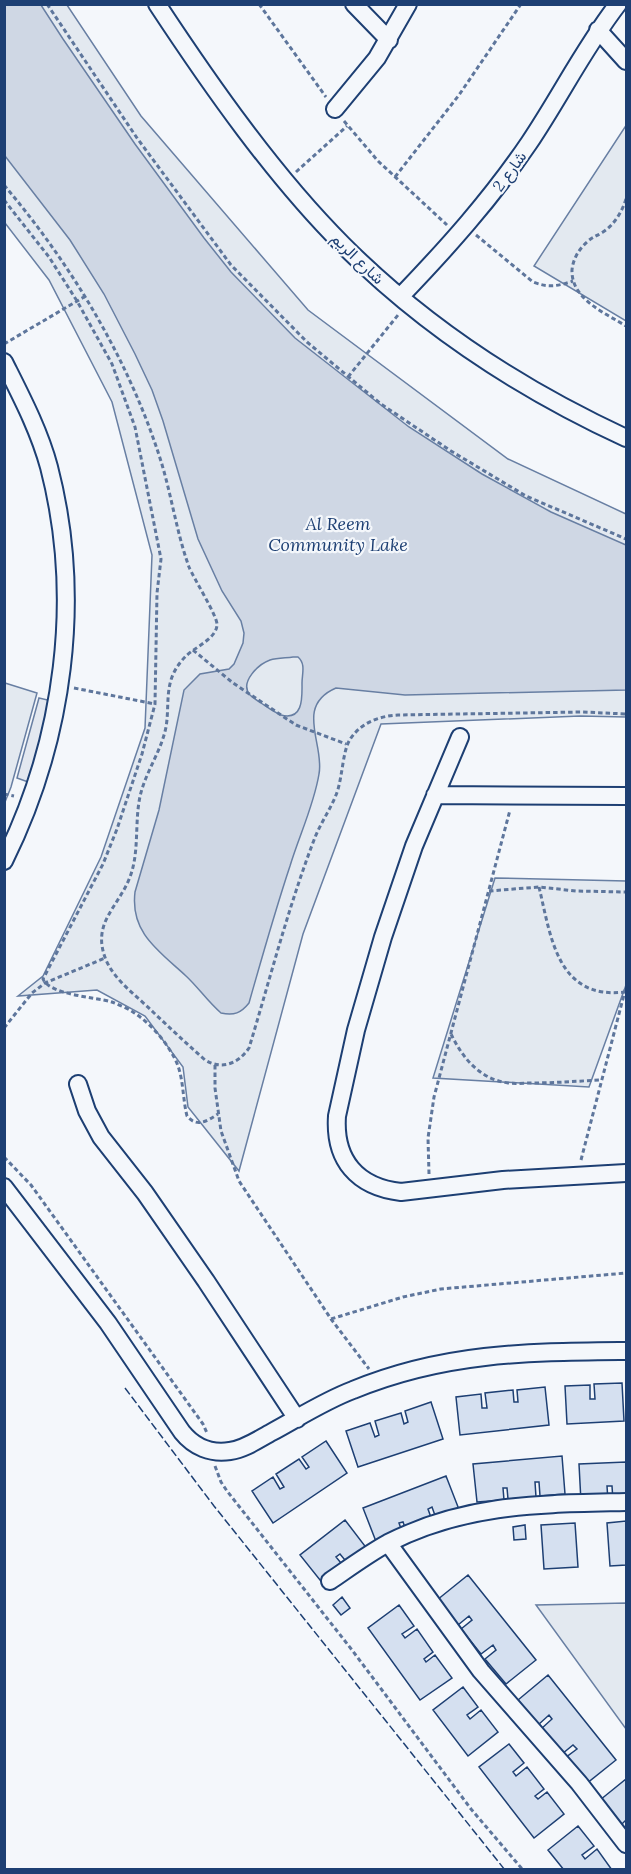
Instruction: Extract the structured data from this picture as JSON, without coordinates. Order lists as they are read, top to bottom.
{
  "streets": {
    "street": ["شارع 2", "شارع الريم"]
  },
  "crossings": [
    ["شارع 2", "شارع الريم"]
  ],
  "water": ["Al Reem Community Lake"]
}
